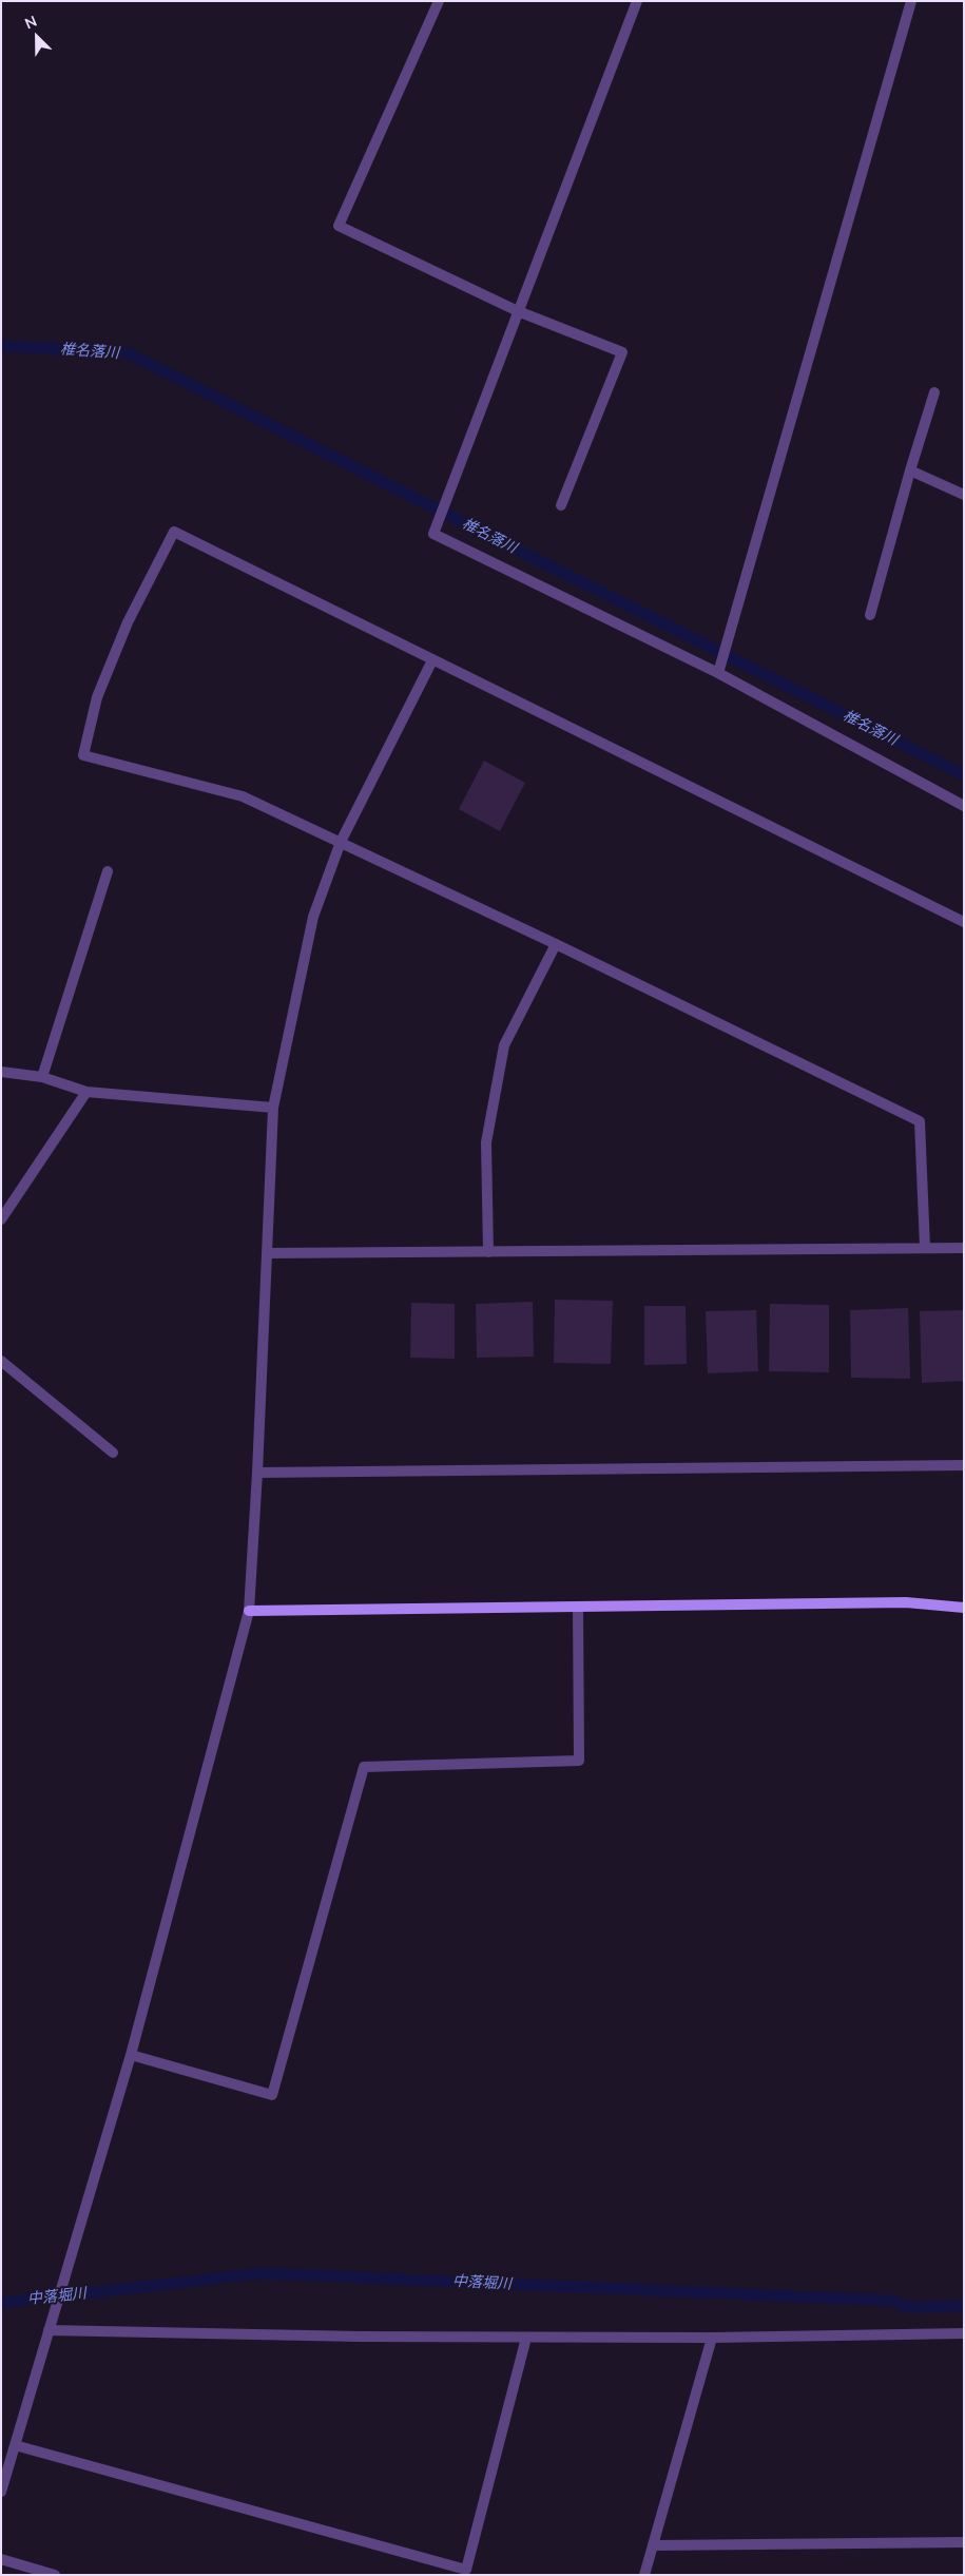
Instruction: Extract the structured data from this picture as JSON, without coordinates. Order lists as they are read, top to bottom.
{
  "water": ["椎名落川", "中落堀川"],
  "north": "top left"
}
